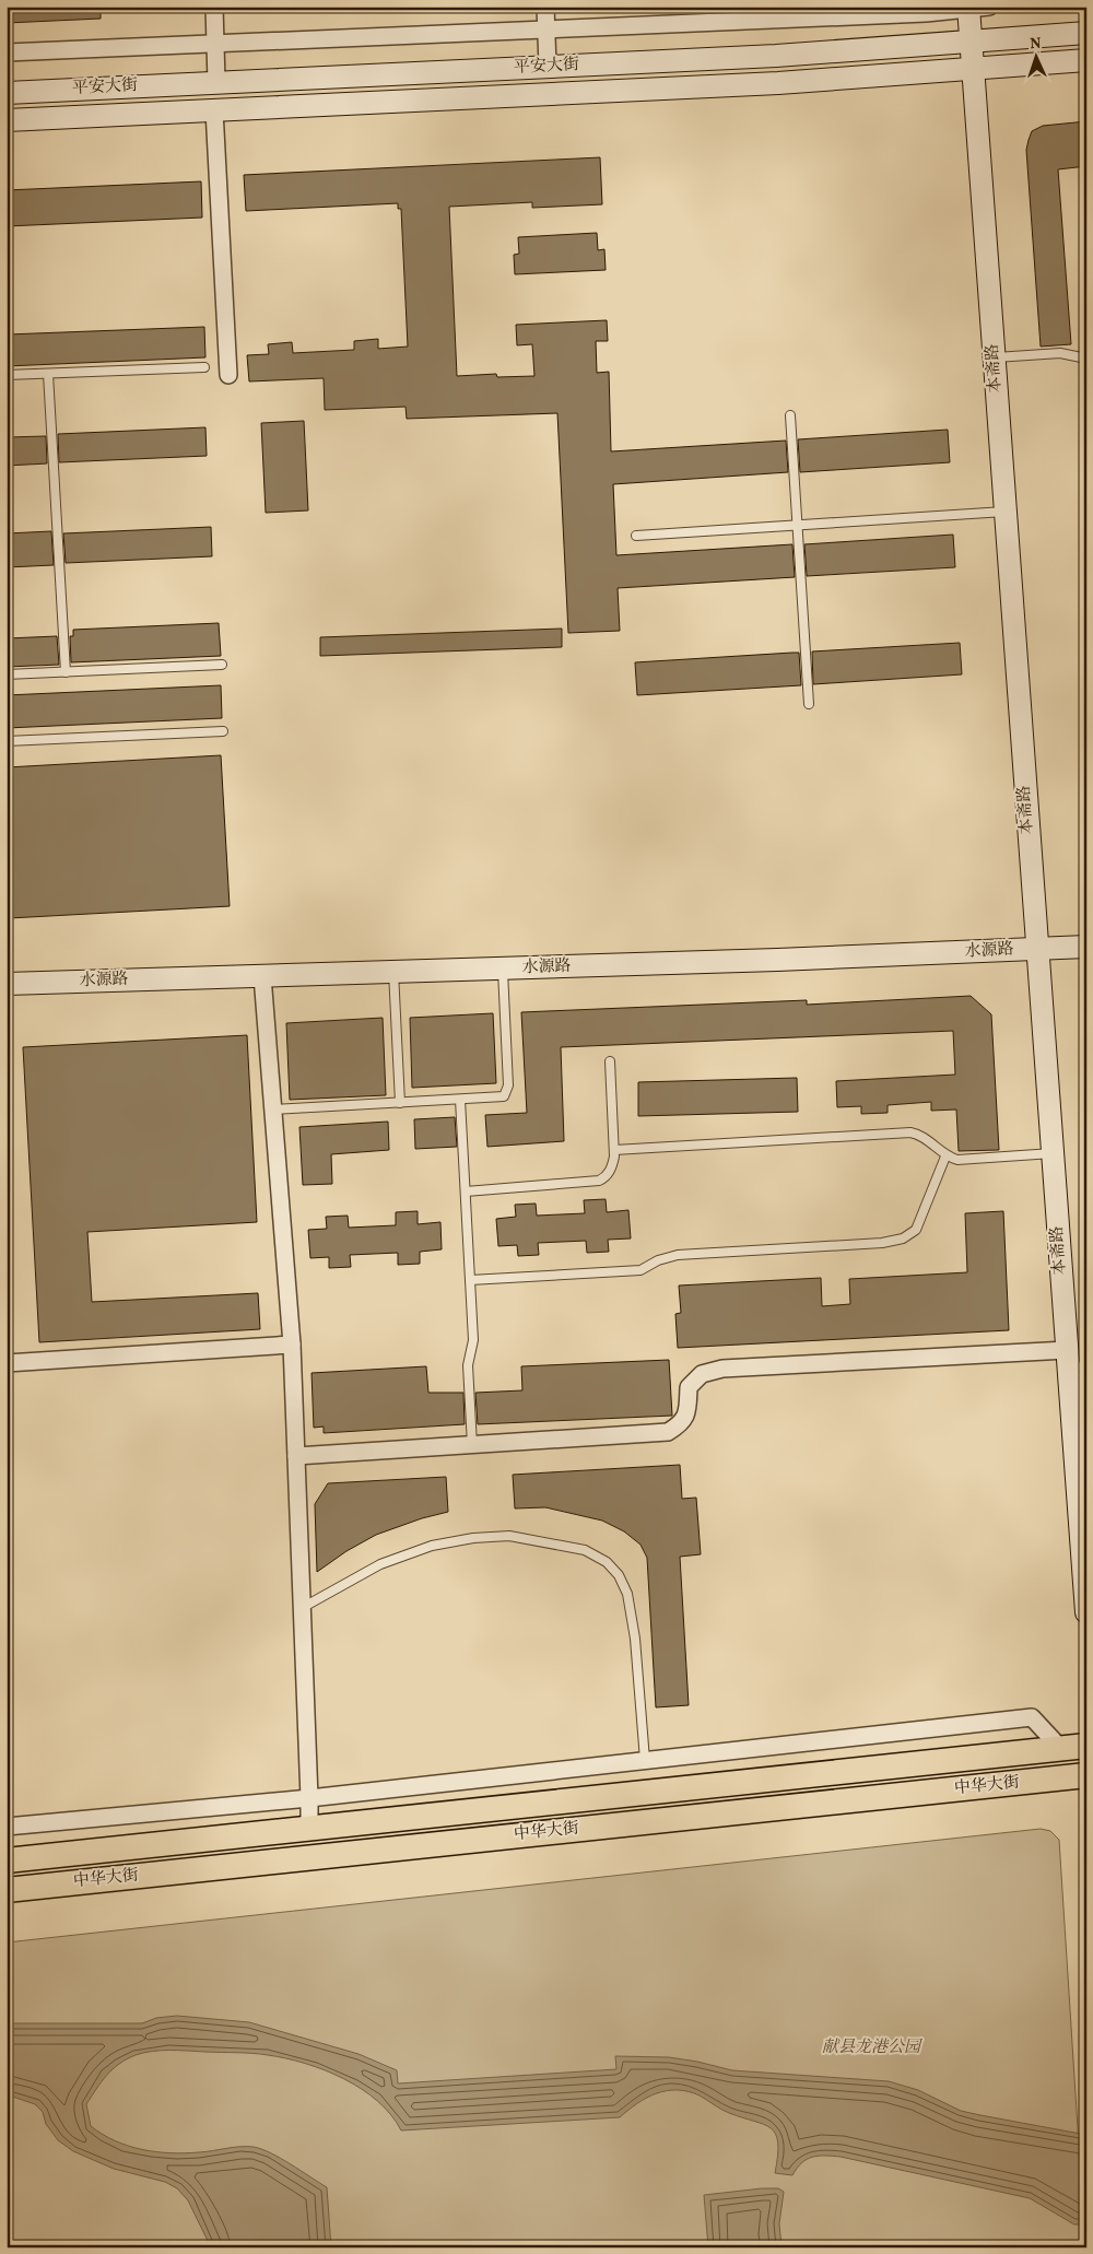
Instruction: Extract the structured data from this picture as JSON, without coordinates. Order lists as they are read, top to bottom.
{
  "streets": {
    "main road": ["中华大街"],
    "street": ["平安大街", "本斋路", "水源路"]
  },
  "crossings": [
    ["平安大街", "本斋路"],
    ["本斋路", "水源路"]
  ],
  "parks": ["献县龙港公园"],
  "north": "top"
}
